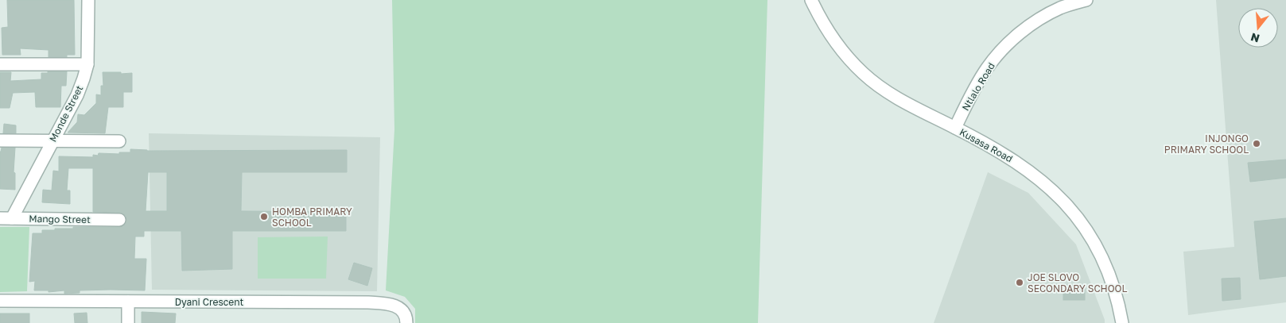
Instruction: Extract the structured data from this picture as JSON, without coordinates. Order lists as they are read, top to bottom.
{
  "streets": {
    "street": [
      "Ntlalo Road",
      "Monde Street",
      "Kusasa Road",
      "Mango Street",
      "Dyani Crescent"
    ]
  },
  "crossings": [
    ["Ntlalo Road", "Kusasa Road"],
    ["Monde Street", "Mango Street"]
  ],
  "places": ["INJONGO PRIMARY SCHOOL", "HOMBA PRIMARY SCHOOL", "JOE SLOVO SECONDARY SCHOOL"],
  "north": "bottom"
}
